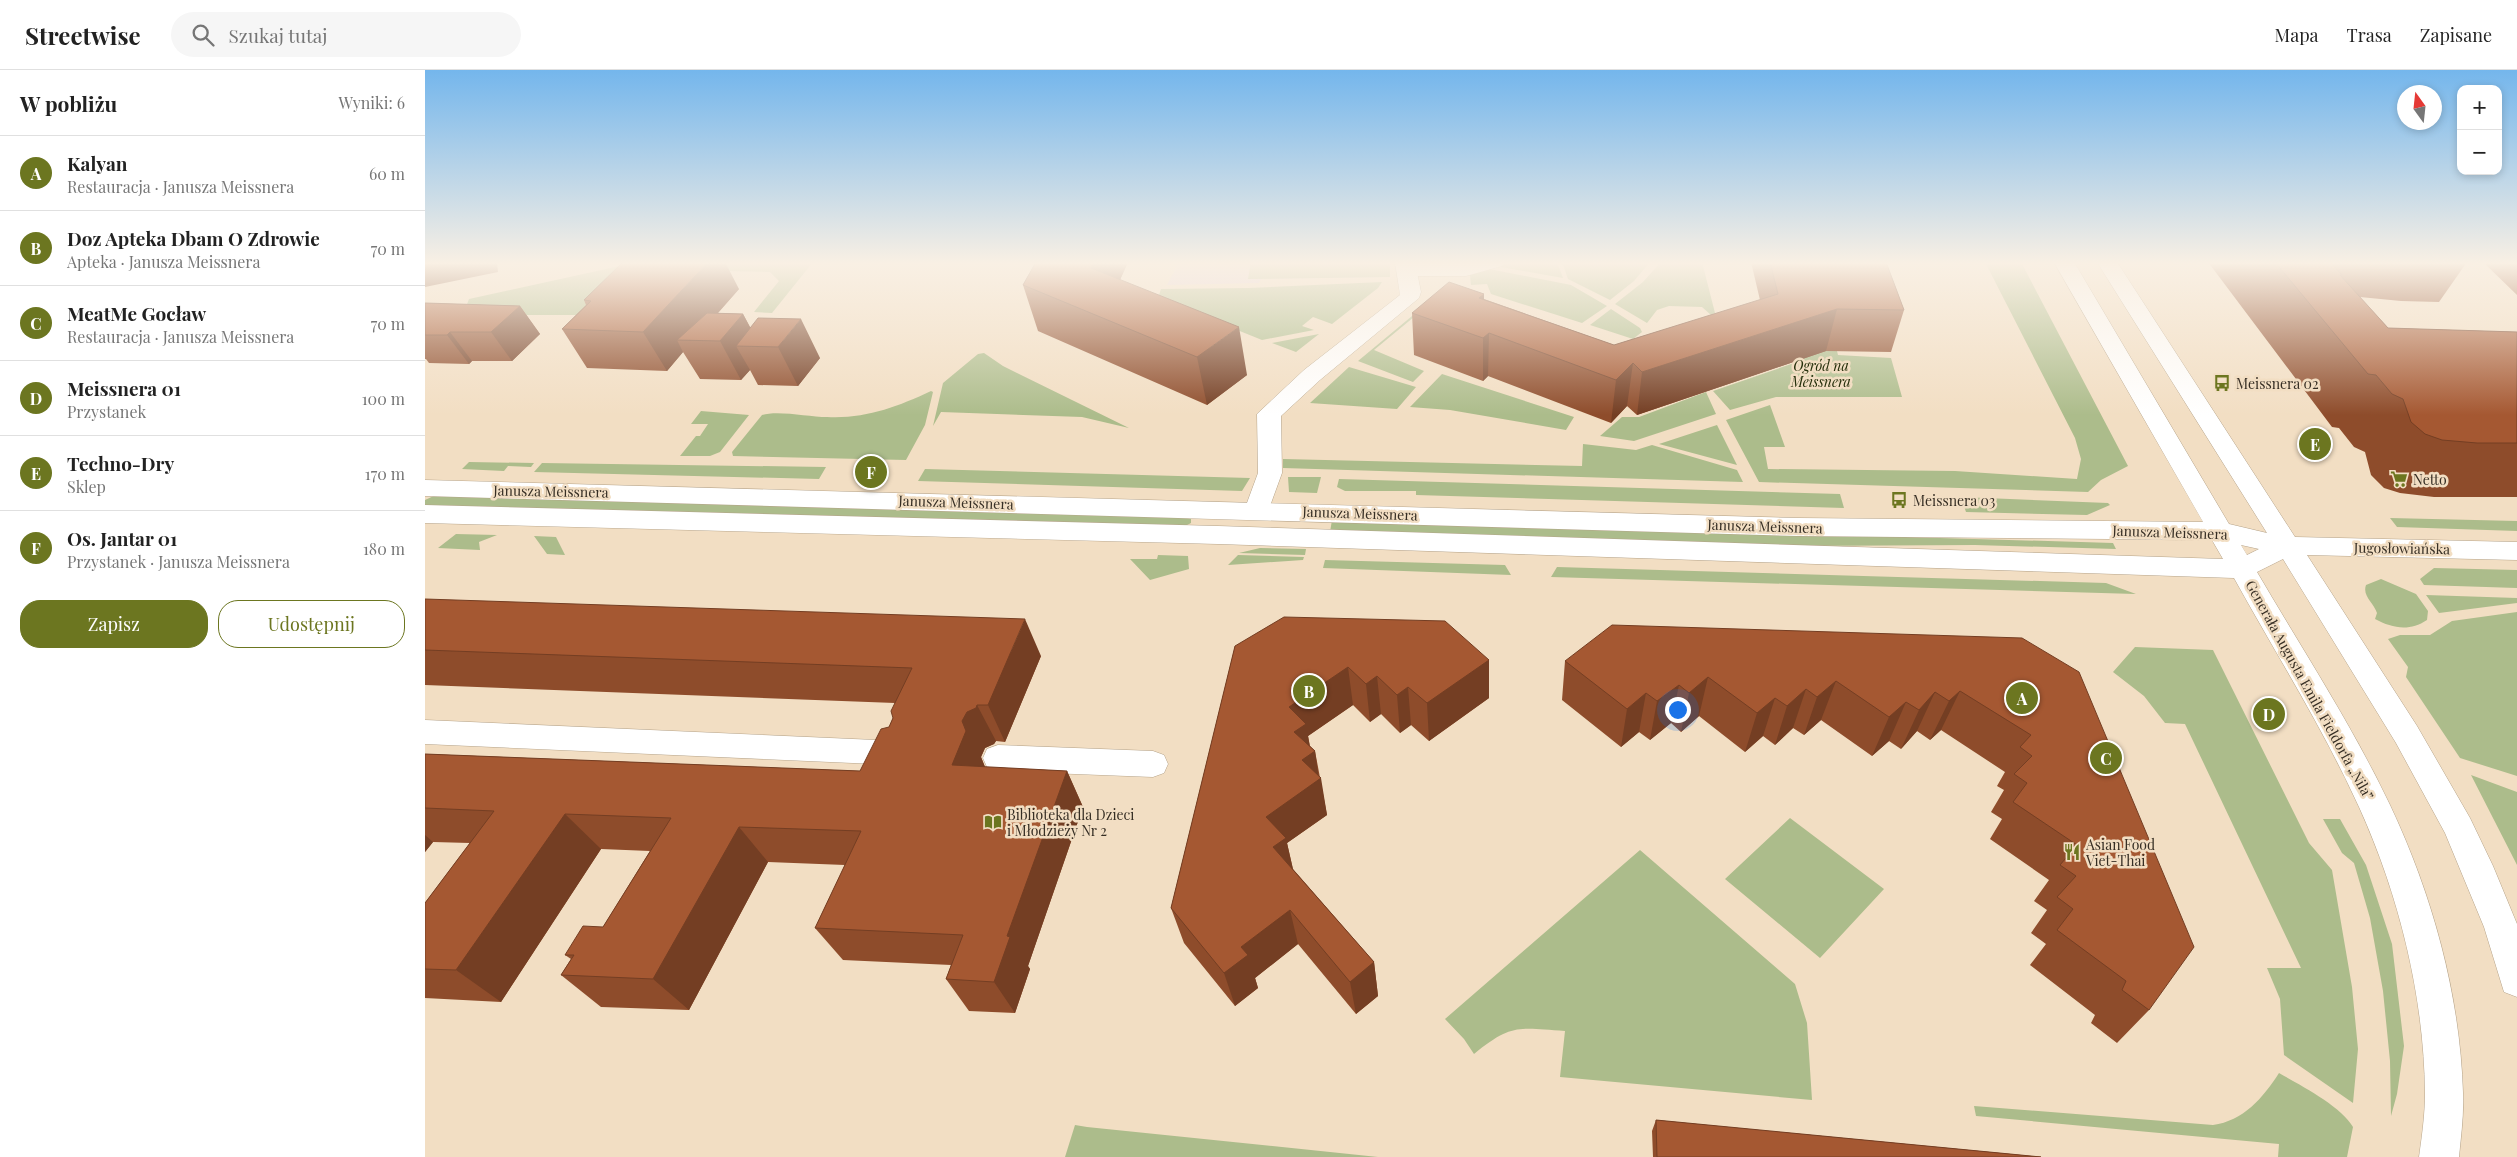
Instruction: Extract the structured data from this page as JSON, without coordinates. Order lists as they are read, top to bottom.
{
  "streets": {
    "street": ["Janusza Meissnera", "Jugosłowiańska", "Generała Augusta Emila Fieldorfa „Nila”"]
  },
  "crossings": [
    ["Janusza Meissnera", "Jugosłowiańska"],
    ["Janusza Meissnera", "Generała Augusta Emila Fieldorfa „Nila”"]
  ],
  "parks": ["Ogród na Meissnera"],
  "places": {
    "bus stop": ["Meissnera 02", "Meissnera 03"],
    "supermarket": ["Netto"],
    "library": ["Biblioteka dla Dzieci i Młodzieży Nr 2"],
    "restaurant": ["Asian Food Viet-Thai"]
  },
  "north": "top",
  "page": {
    "header": "Streetwise",
    "search": "Szukaj tutaj",
    "nav": ["Mapa", "Trasa", "Zapisane"],
    "heading": ["W pobliżu", "Wyniki: 6"],
    "map_buttons": ["+", "−"],
    "list": [
      {
        "mark": "A",
        "name": "Kalyan",
        "note": "Restauracja · Janusza Meissnera",
        "value": "60 m"
      },
      {
        "mark": "B",
        "name": "Doz Apteka Dbam O Zdrowie",
        "note": "Apteka · Janusza Meissnera",
        "value": "70 m"
      },
      {
        "mark": "C",
        "name": "MeatMe Gocław",
        "note": "Restauracja · Janusza Meissnera",
        "value": "70 m"
      },
      {
        "mark": "D",
        "name": "Meissnera 01",
        "note": "Przystanek",
        "value": "100 m"
      },
      {
        "mark": "E",
        "name": "Techno-Dry",
        "note": "Sklep",
        "value": "170 m"
      },
      {
        "mark": "F",
        "name": "Os. Jantar 01",
        "note": "Przystanek · Janusza Meissnera",
        "value": "180 m"
      }
    ],
    "pins": [
      "E",
      "F",
      "B",
      "A",
      "D",
      "C"
    ],
    "buttons": ["Zapisz", "Udostępnij"]
  }
}
